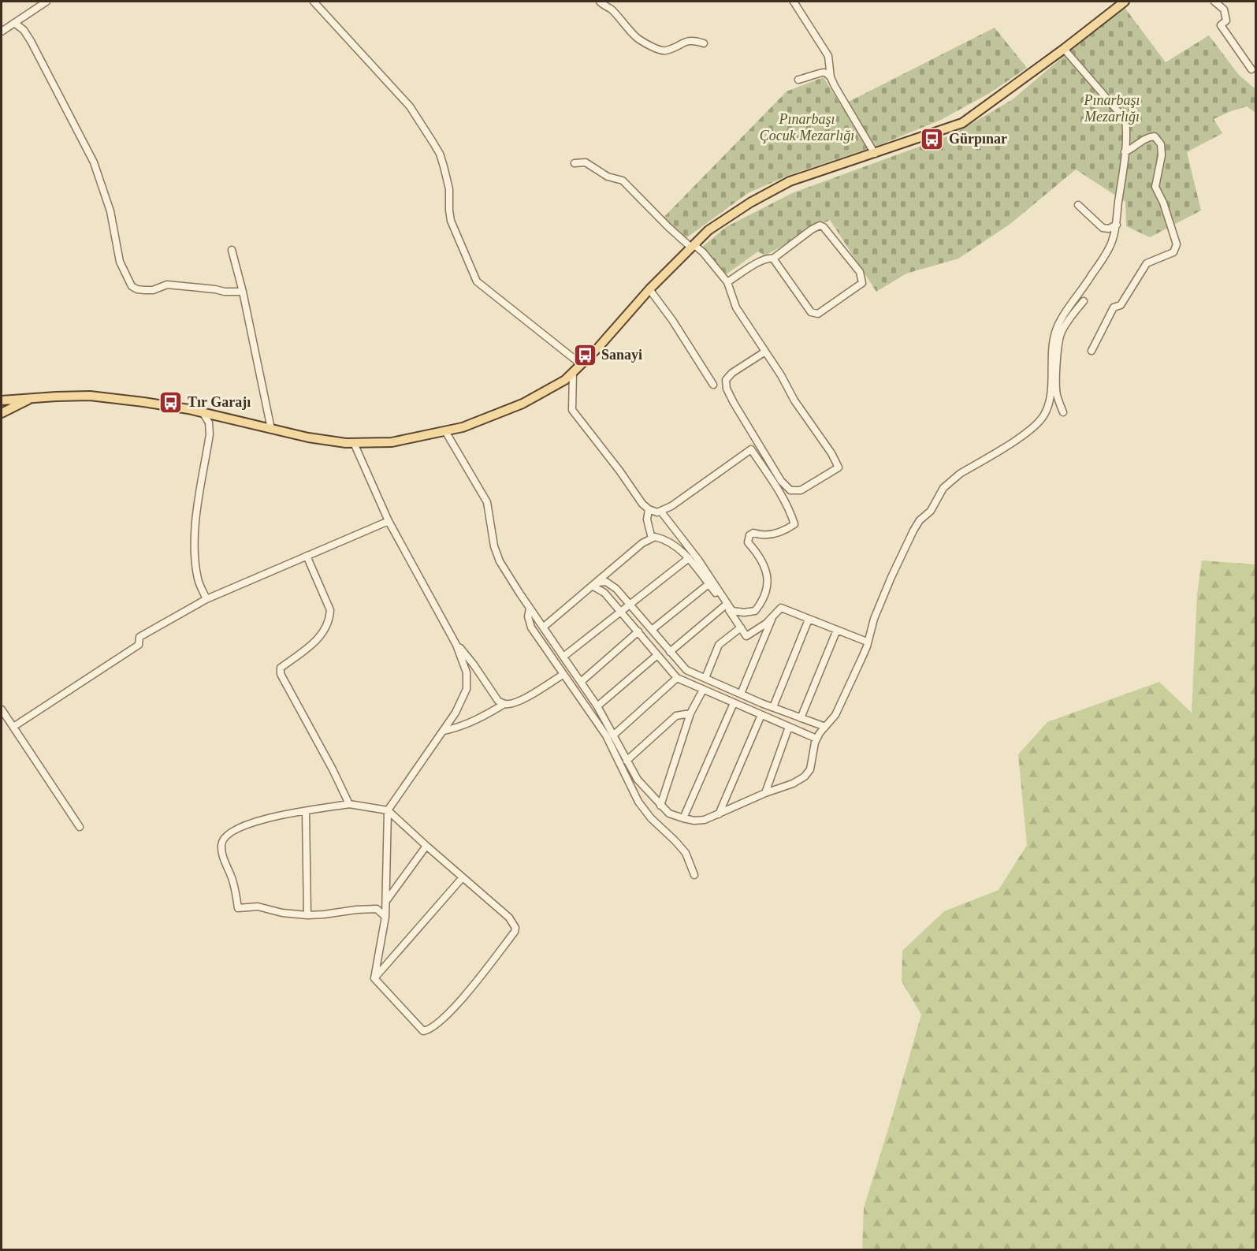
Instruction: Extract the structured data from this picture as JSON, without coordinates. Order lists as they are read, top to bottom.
{
  "parks": ["Pınarbaşı Mezarlığı", "Pınarbaşı Çocuk Mezarlığı"],
  "places": {
    "bus stop": ["Gürpınar", "Sanayi", "Tır Garajı"]
  }
}
